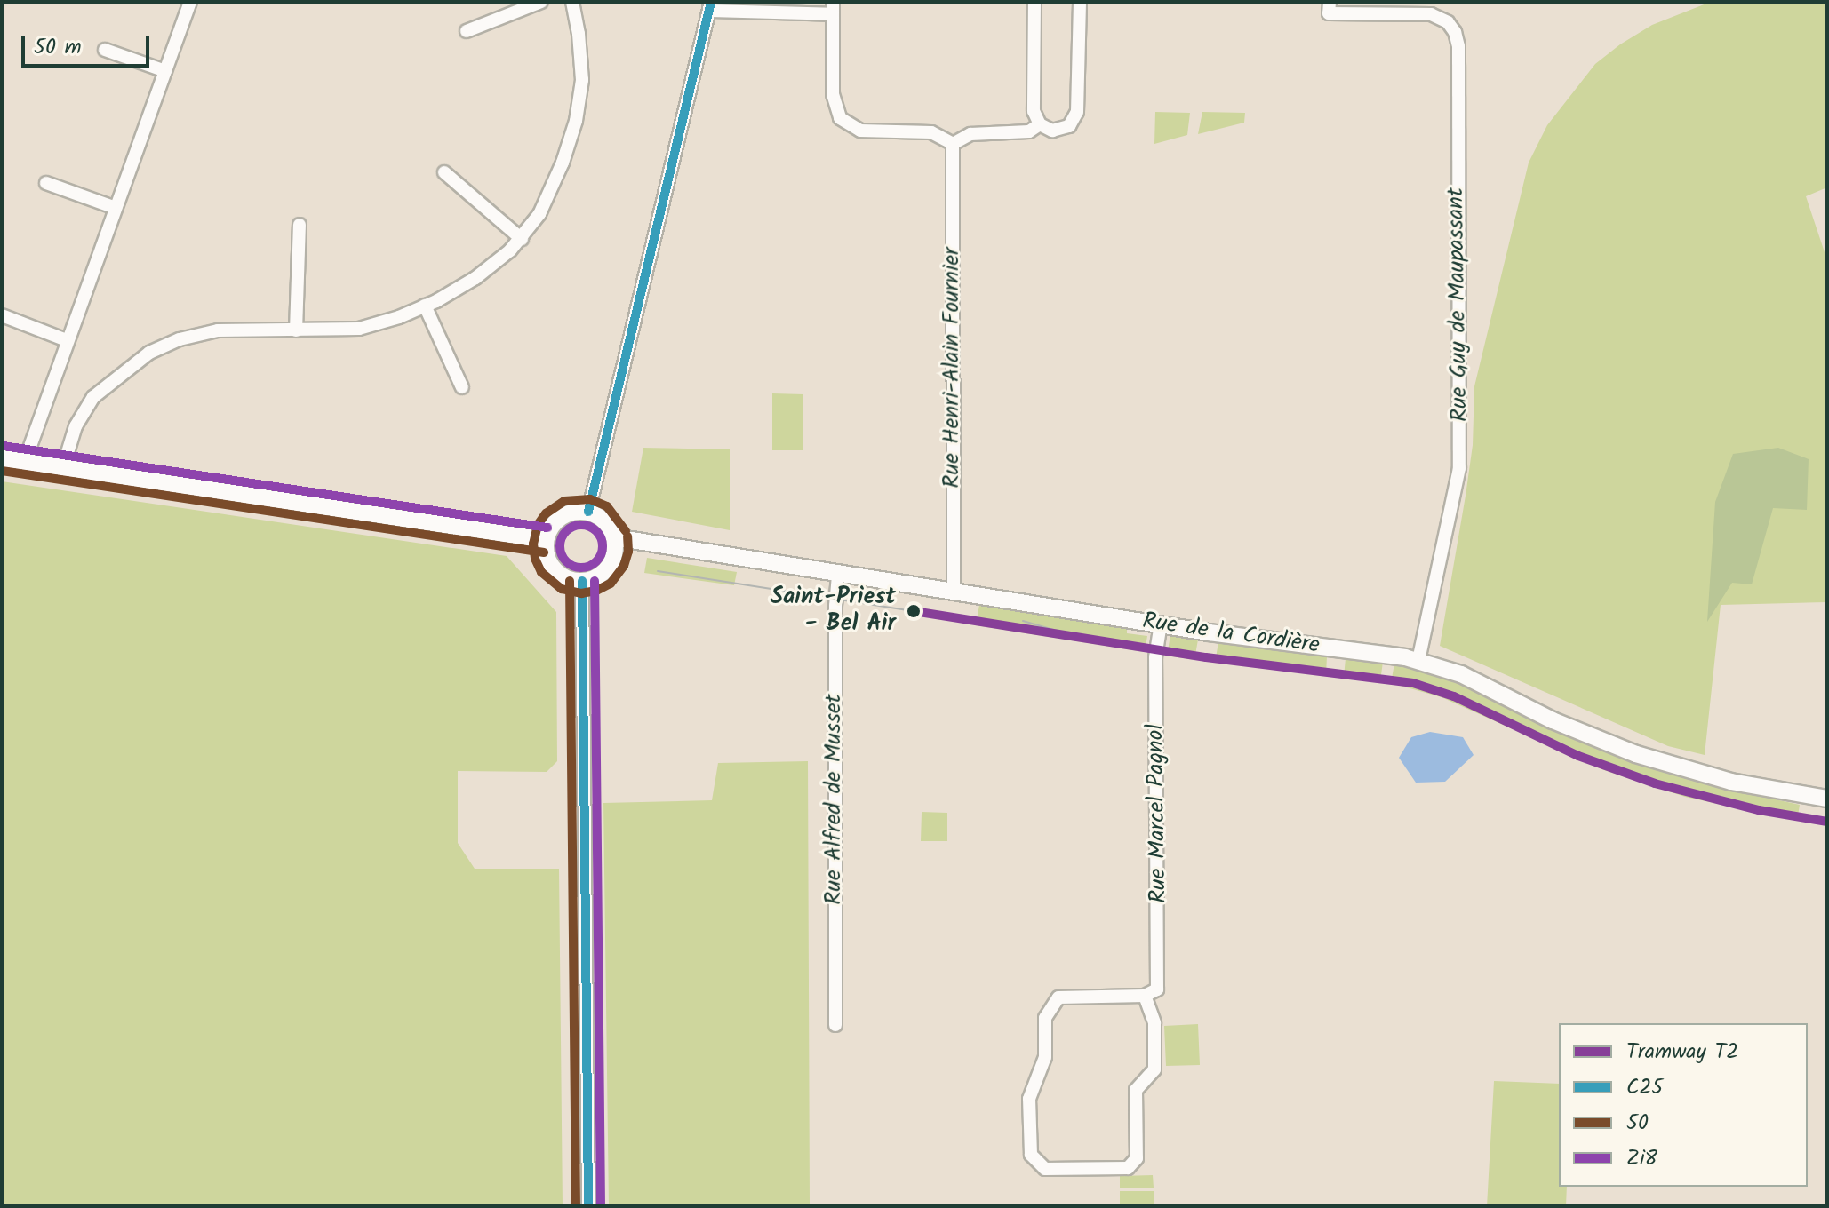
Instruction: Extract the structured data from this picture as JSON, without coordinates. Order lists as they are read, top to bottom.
{
  "streets": {
    "street": [
      "Rue Guy de Maupassant",
      "Rue Henri-Alain Fournier",
      "Rue de la Cordière",
      "Rue Alfred de Musset",
      "Rue Marcel Pagnol"
    ]
  },
  "crossings": [
    ["Rue Guy de Maupassant", "Rue de la Cordière"],
    ["Rue Henri-Alain Fournier", "Rue de la Cordière"],
    ["Rue de la Cordière", "Rue Alfred de Musset"],
    ["Rue de la Cordière", "Rue Marcel Pagnol"]
  ],
  "places": ["Saint-Priest - Bel Air"],
  "lines": [
    "transit line C25",
    "transit line Zi8",
    "transit line 50",
    "tram line T2"
  ],
  "legend": [
    "Tramway T2",
    "C25",
    "50",
    "Zi8"
  ],
  "scale_bar": "50 m"
}
